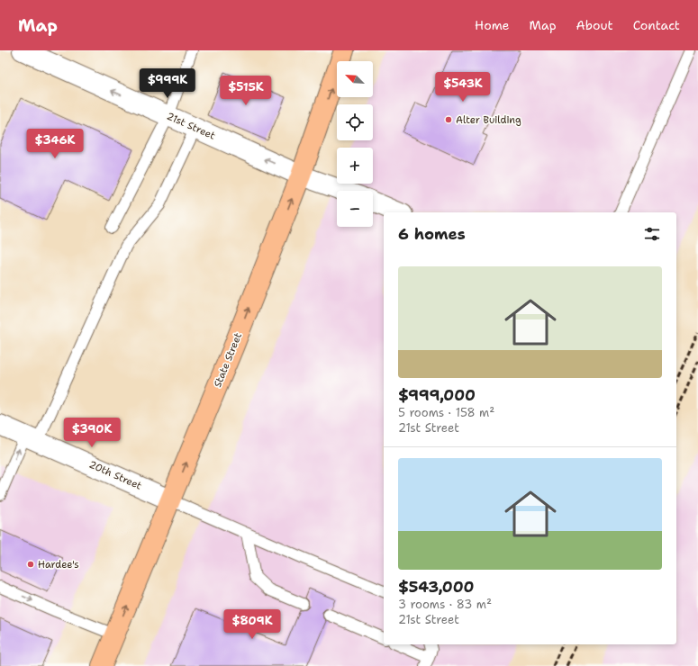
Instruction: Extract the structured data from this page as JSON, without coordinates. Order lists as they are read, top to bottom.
{
  "streets": {
    "main road": ["State Street"],
    "street": ["21st Street", "20th Street"]
  },
  "crossings": [
    ["21st Street", "State Street"],
    ["State Street", "20th Street"]
  ],
  "one_way": ["21st Street", "State Street"],
  "places": ["Alter Building", "Hardee's"],
  "north": "top left",
  "page": {
    "header": "Map",
    "nav": [
      "Home",
      "Map",
      "About",
      "Contact"
    ],
    "map_buttons": ["+", "−"],
    "price": [
      "$999K",
      "$543K",
      "$515K",
      "$346K",
      "$390K",
      "$809K"
    ],
    "heading": "6 homes",
    "list": [
      {
        "name": "$999,000",
        "note": "5 rooms · 158 m² · 21st Street"
      },
      {
        "name": "$543,000",
        "note": "3 rooms · 83 m² · 21st Street"
      }
    ]
  }
}
